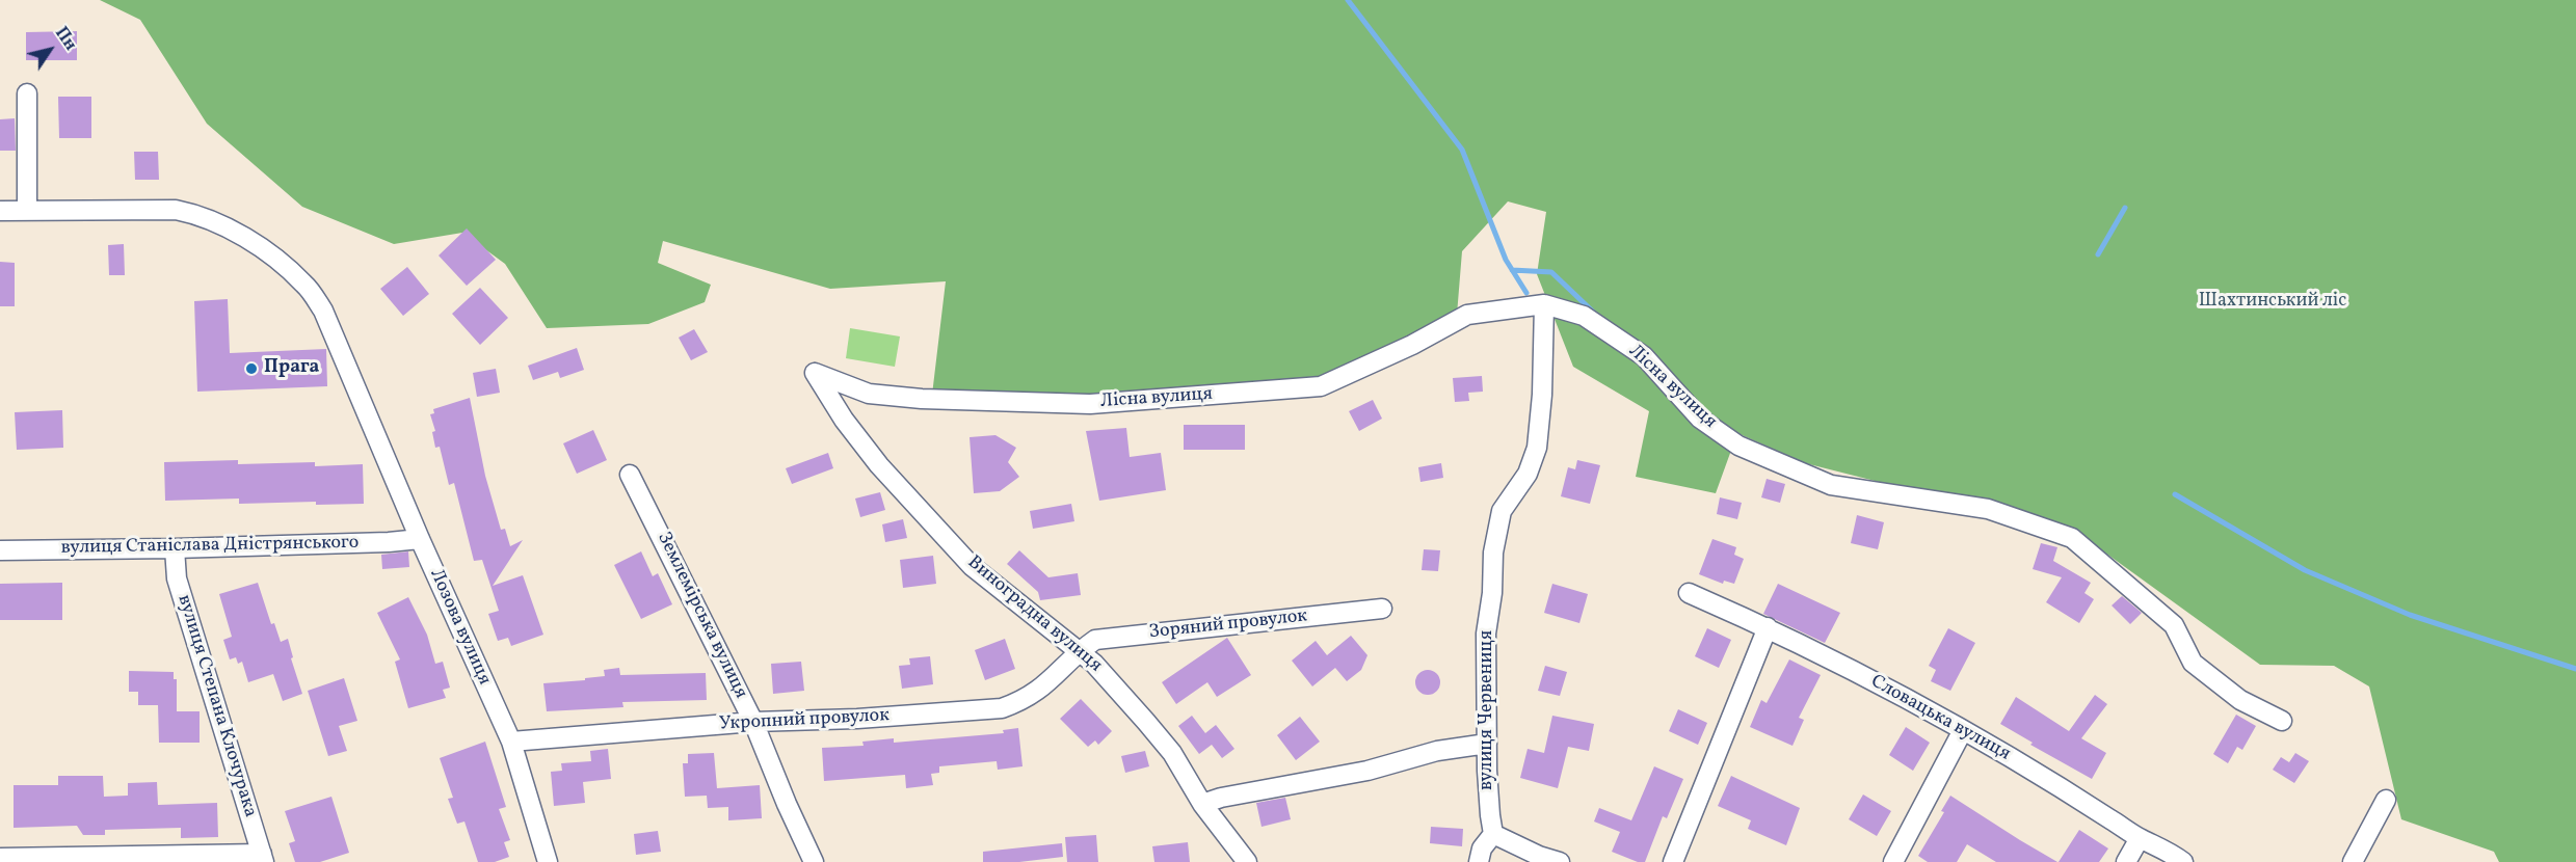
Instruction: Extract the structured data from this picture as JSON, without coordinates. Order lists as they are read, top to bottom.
{
  "streets": {
    "street": [
      "Лісна вулиця",
      "вулиця Станіслава Дністрянського",
      "Виноградна вулиця",
      "Землемірська вулиця",
      "Зоряний провулок",
      "Лозова вулиця",
      "вулиця Степана Клочурака",
      "вулиця Червениця",
      "Словацька вулиця",
      "Укропний провулок"
    ]
  },
  "crossings": [
    ["Лісна вулиця", "Виноградна вулиця"],
    ["Лісна вулиця", "вулиця Червениця"],
    ["вулиця Станіслава Дністрянського", "Лозова вулиця"],
    ["вулиця Станіслава Дністрянського", "вулиця Степана Клочурака"],
    ["Виноградна вулиця", "Зоряний провулок"],
    ["Виноградна вулиця", "Укропний провулок"],
    ["Землемірська вулиця", "Укропний провулок"],
    ["Зоряний провулок", "Укропний провулок"],
    ["Лозова вулиця", "Укропний провулок"]
  ],
  "parks": ["Шахтинський ліс"],
  "places": ["Прага"],
  "north": "top right"
}
